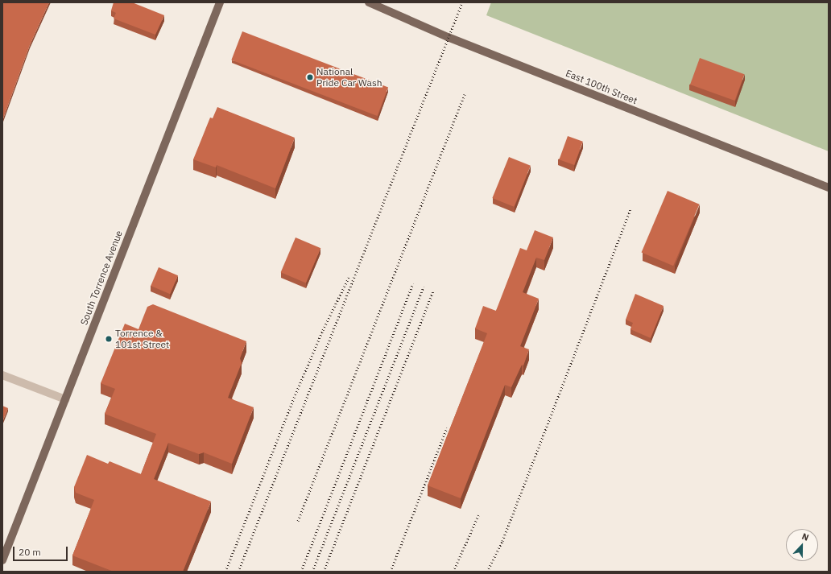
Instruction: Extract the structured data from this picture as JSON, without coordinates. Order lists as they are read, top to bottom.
{
  "streets": {
    "main road": ["East 100th Street", "South Torrence Avenue"]
  },
  "places": ["National Pride Car Wash", "Torrence & 101st Street"],
  "scale_bar": "20 m",
  "north": "top"
}
